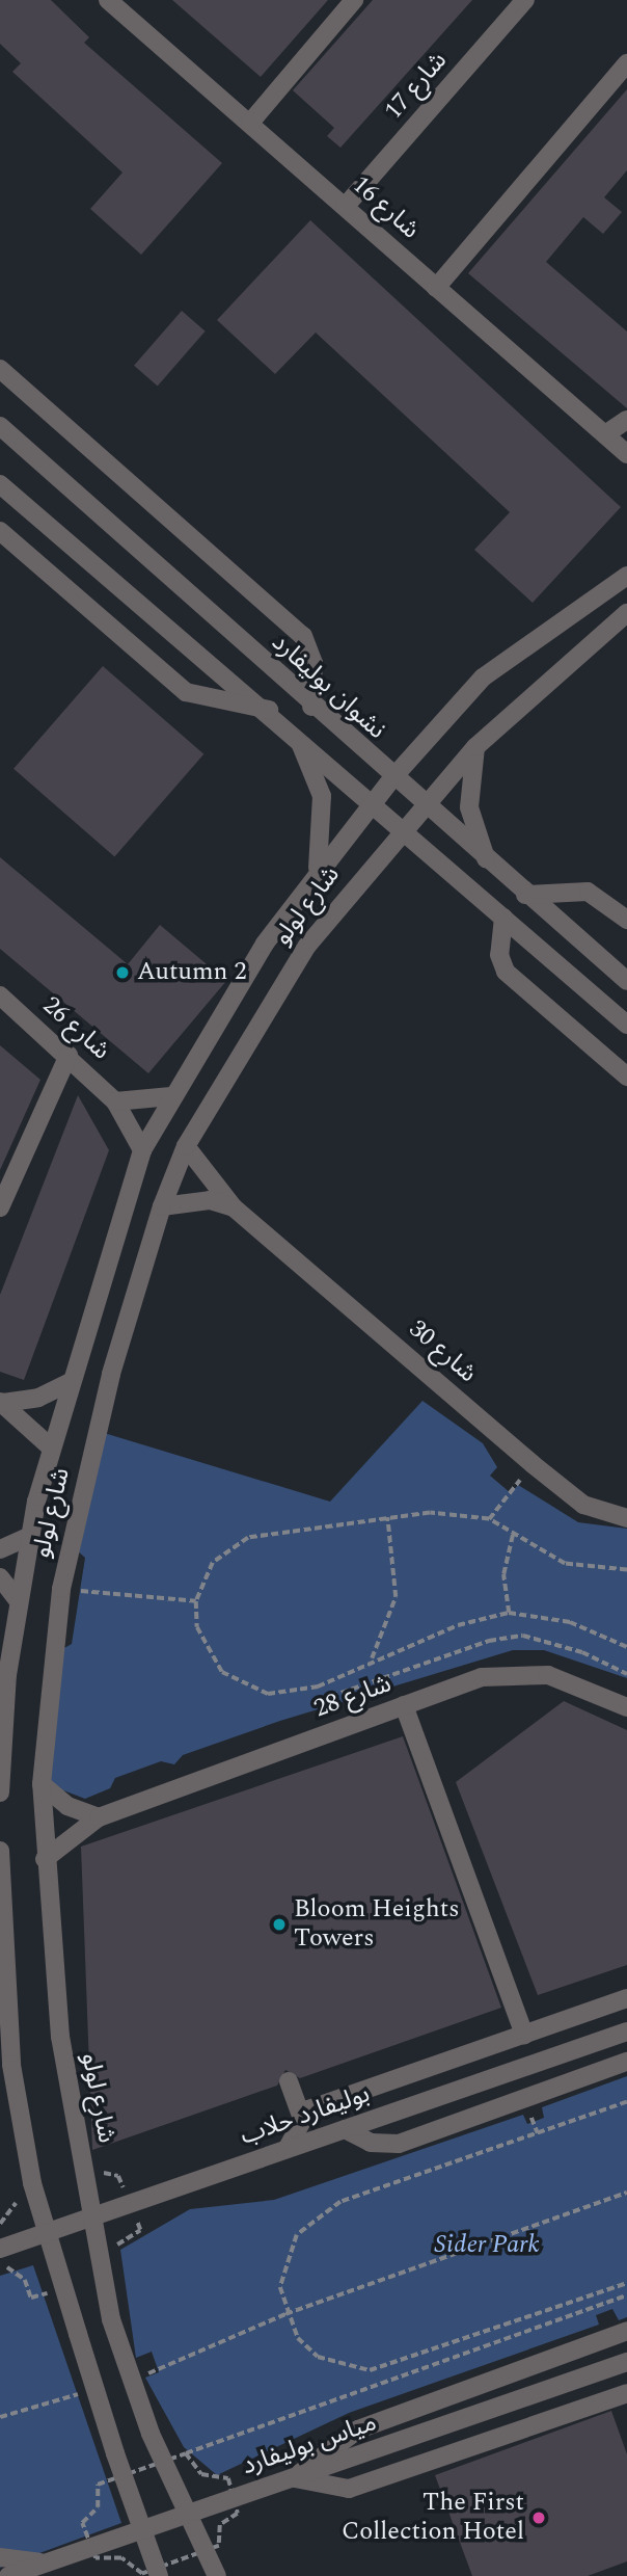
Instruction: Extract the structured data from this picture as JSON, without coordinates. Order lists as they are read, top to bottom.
{
  "streets": {
    "street": [
      "شارع 17",
      "شارع 16",
      "نشوان بوليفارد",
      "شارع لولو",
      "شارع 26",
      "شارع 30",
      "شارع 28",
      "بوليفارد حلاب",
      "مياس بوليفارد"
    ]
  },
  "crossings": [
    ["شارع 17", "شارع 16"],
    ["نشوان بوليفارد", "شارع لولو"],
    ["شارع لولو", "شارع 26"],
    ["شارع لولو", "شارع 30"],
    ["شارع لولو", "شارع 28"],
    ["شارع لولو", "بوليفارد حلاب"],
    ["شارع لولو", "مياس بوليفارد"]
  ],
  "parks": ["Sider Park"],
  "places": ["Autumn 2", "Bloom Heights Towers", "The First Collection Hotel"]
}
